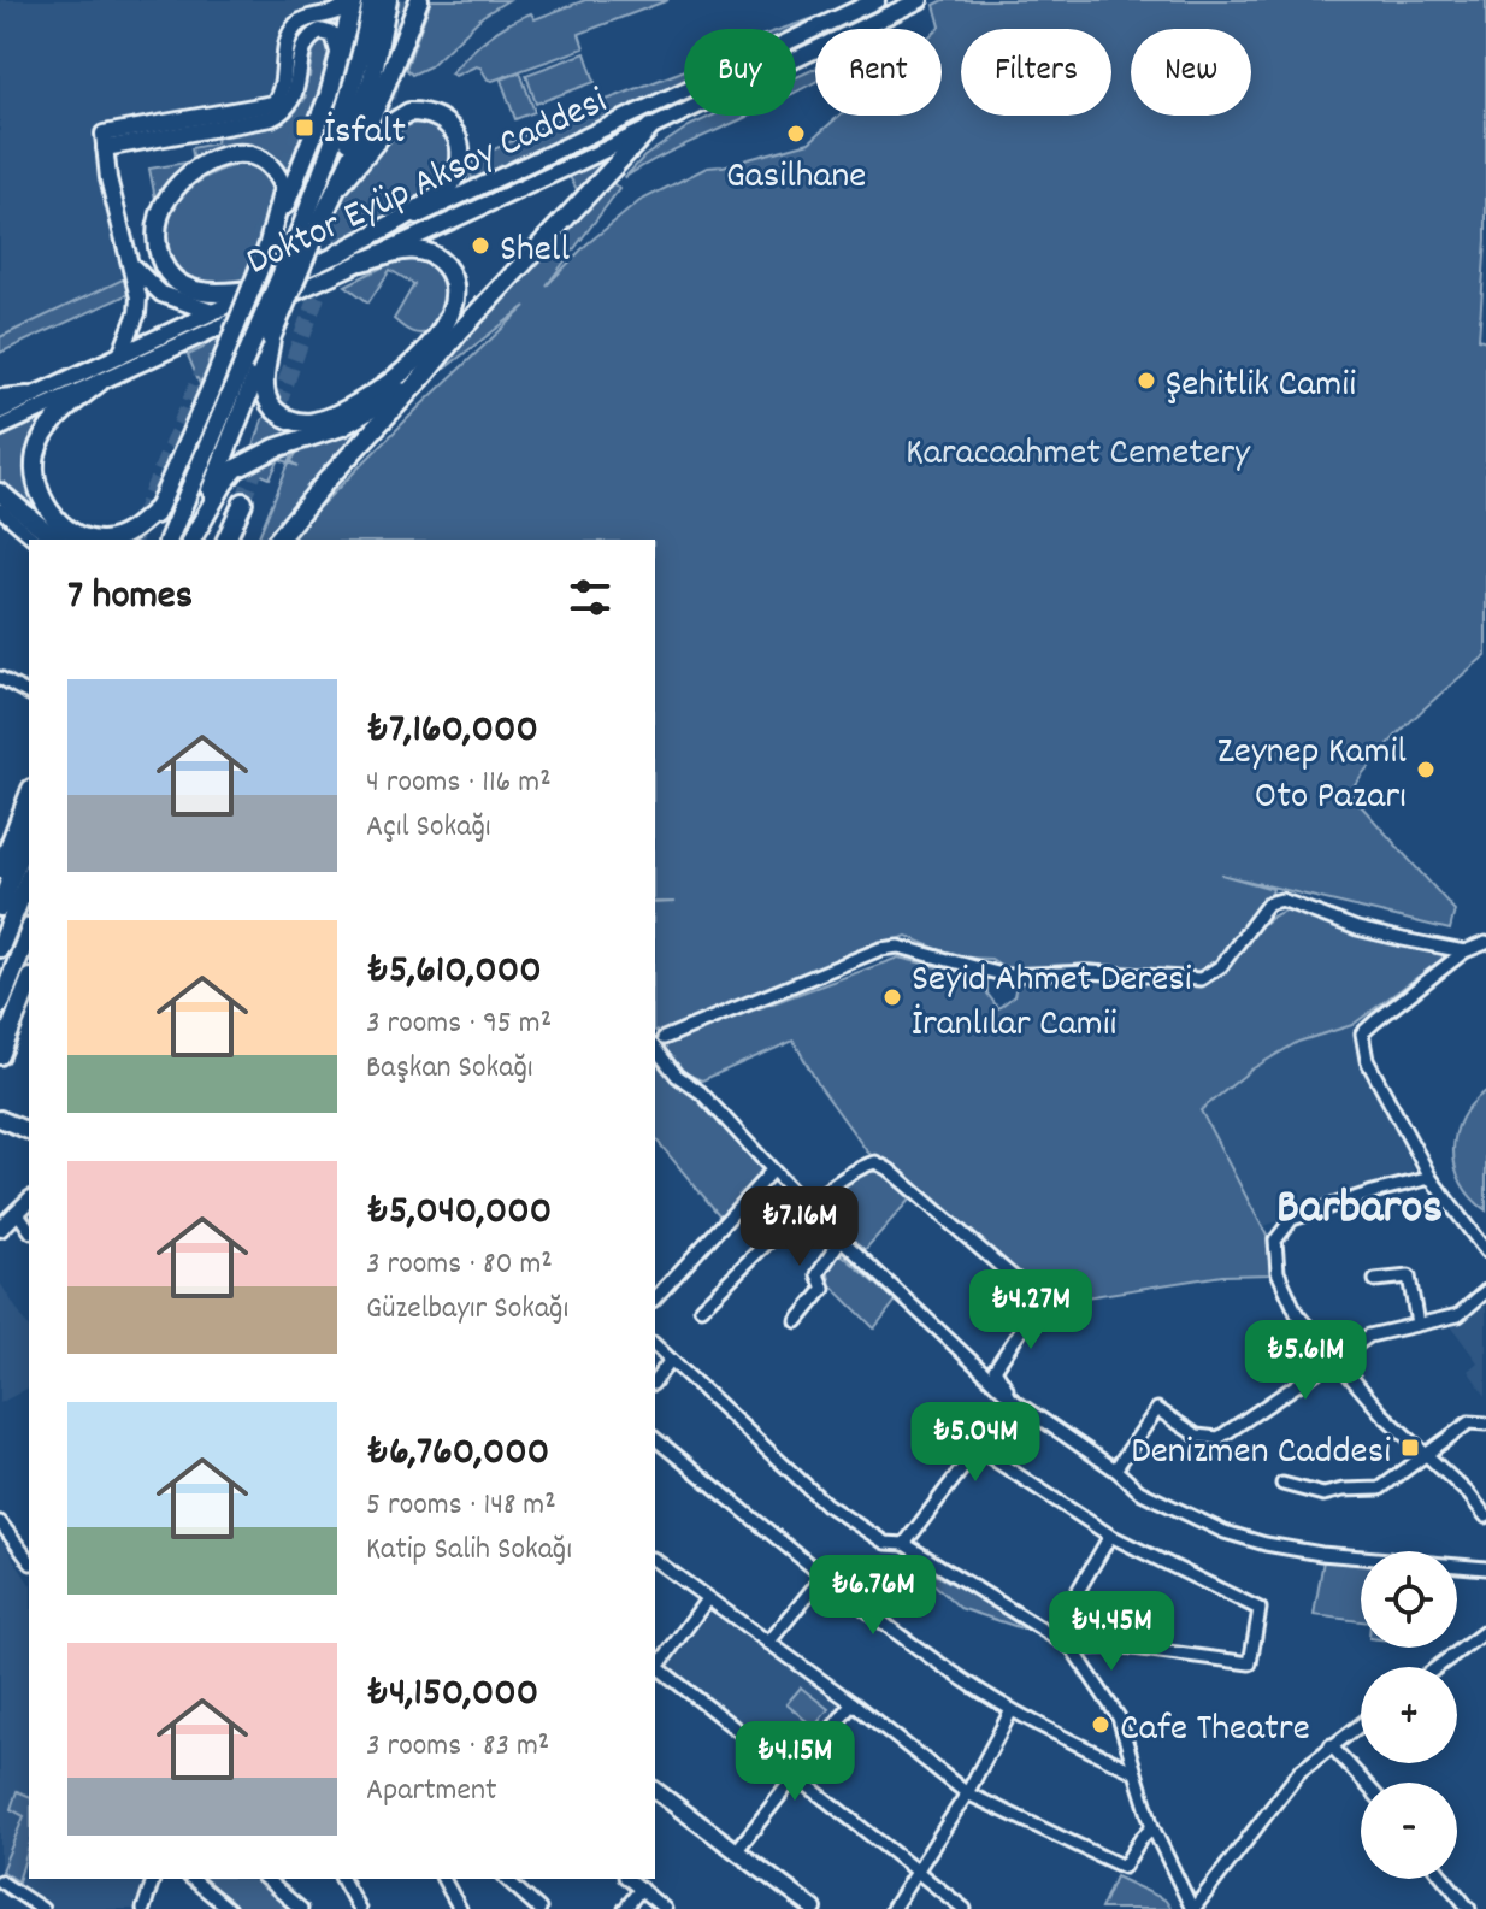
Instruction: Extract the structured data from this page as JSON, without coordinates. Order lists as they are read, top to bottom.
{
  "streets": {
    "main road": ["Doktor Eyüp Aksoy Caddesi"]
  },
  "districts": ["Barbaros"],
  "parks": ["Karacaahmet Cemetery"],
  "places": {
    "transit": ["İsfalt", "Denizmen Caddesi"],
    "other": [
      "Gasilhane",
      "Shell",
      "Şehitlik Camii",
      "Zeynep Kamil Oto Pazarı",
      "Seyid Ahmet Deresi İranlılar Camii",
      "Cafe Theatre"
    ]
  },
  "page": {
    "chip": [
      "Buy",
      "Rent",
      "Filters",
      "New"
    ],
    "heading": "7 homes",
    "list": [
      {
        "name": "₺7,160,000",
        "note": "4 rooms · 116 m² · Açıl Sokağı"
      },
      {
        "name": "₺5,610,000",
        "note": "3 rooms · 95 m² · Başkan Sokağı"
      },
      {
        "name": "₺5,040,000",
        "note": "3 rooms · 80 m² · Güzelbayır Sokağı"
      },
      {
        "name": "₺6,760,000",
        "note": "5 rooms · 148 m² · Katip Salih Sokağı"
      },
      {
        "name": "₺4,150,000",
        "note": "3 rooms · 83 m² · Apartment"
      }
    ],
    "price": [
      "₺7.16M",
      "₺4.27M",
      "₺5.61M",
      "₺5.04M",
      "₺6.76M",
      "₺4.45M",
      "₺4.15M"
    ],
    "map_buttons": ["+", "−"]
  }
}
